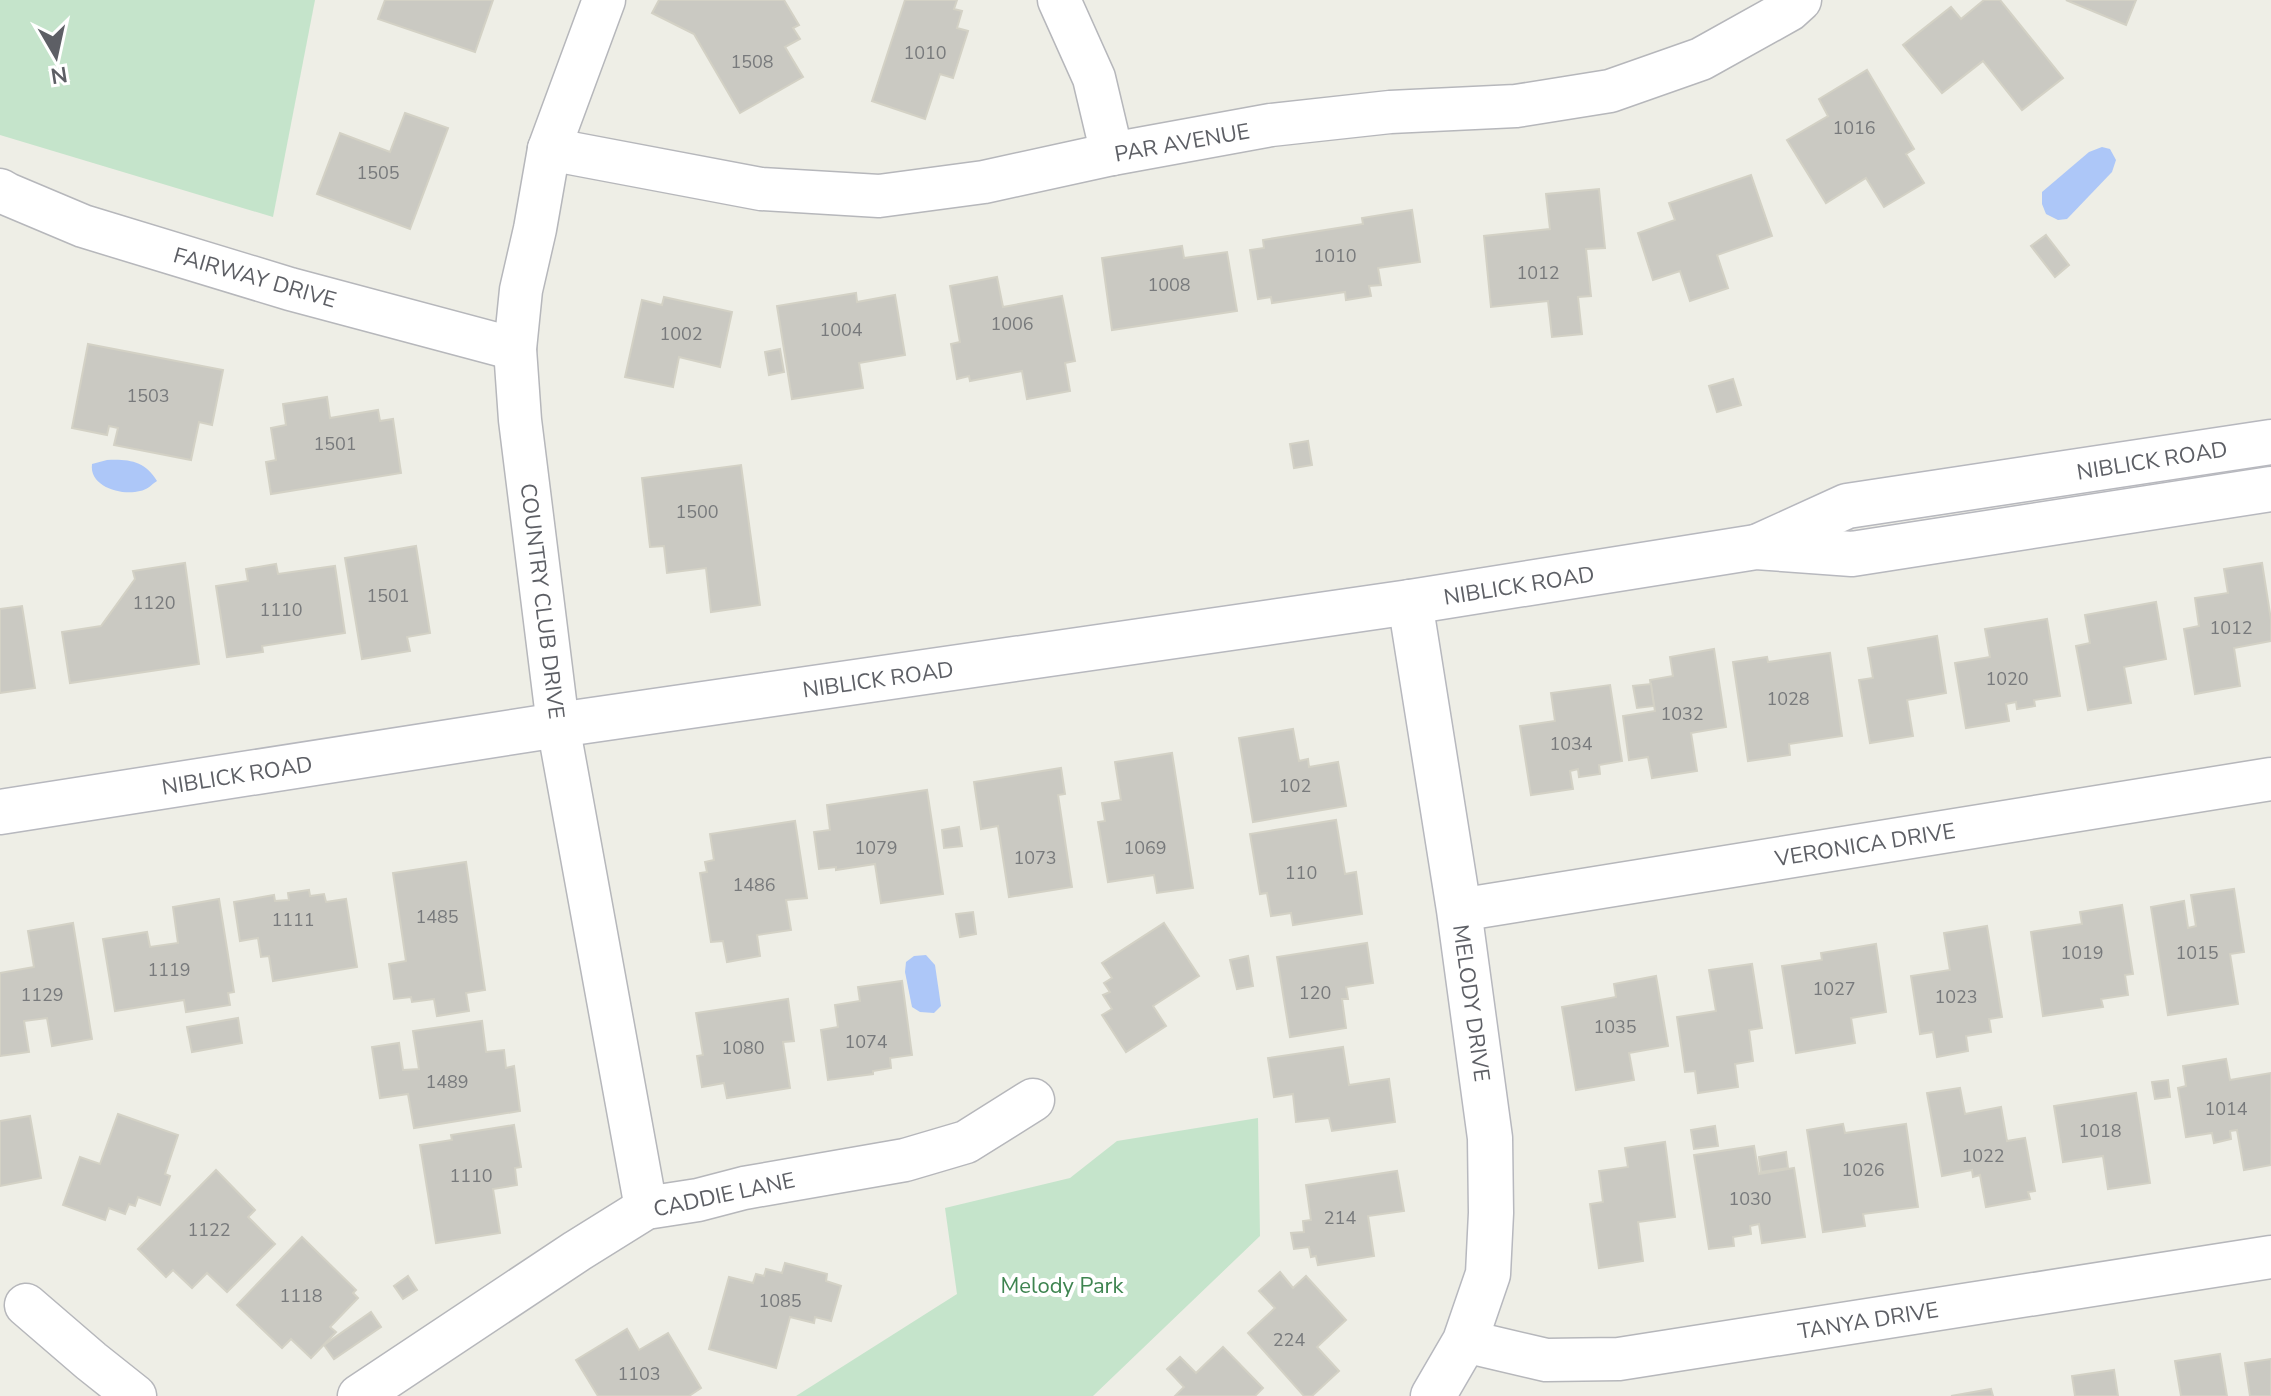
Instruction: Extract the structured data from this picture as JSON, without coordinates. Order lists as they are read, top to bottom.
{
  "streets": {
    "main road": ["NIBLICK ROAD", "MELODY DRIVE"],
    "street": [
      "PAR AVENUE",
      "FAIRWAY DRIVE",
      "COUNTRY CLUB DRIVE",
      "VERONICA DRIVE",
      "CADDIE LANE",
      "TANYA DRIVE"
    ]
  },
  "crossings": [
    ["PAR AVENUE", "COUNTRY CLUB DRIVE"],
    ["FAIRWAY DRIVE", "COUNTRY CLUB DRIVE"],
    ["NIBLICK ROAD", "COUNTRY CLUB DRIVE"],
    ["NIBLICK ROAD", "MELODY DRIVE"],
    ["COUNTRY CLUB DRIVE", "CADDIE LANE"],
    ["VERONICA DRIVE", "MELODY DRIVE"],
    ["MELODY DRIVE", "TANYA DRIVE"]
  ],
  "parks": ["Melody Park"],
  "house_numbers": [
    "1010",
    "1508",
    "1016",
    "1505",
    "1010",
    "1012",
    "1008",
    "1006",
    "1004",
    "1002",
    "1503",
    "1501",
    "1500",
    "1501",
    "1120",
    "1110",
    "1012",
    "1020",
    "1028",
    "1032",
    "1034",
    "102",
    "1079",
    "1069",
    "1073",
    "110",
    "1486",
    "1485",
    "1111",
    "1019",
    "1015",
    "1119",
    "1027",
    "120",
    "1129",
    "1023",
    "1035",
    "1074",
    "1080",
    "1489",
    "1014",
    "1018",
    "1022",
    "1026",
    "1110",
    "1030",
    "214",
    "1122",
    "1118",
    "1085",
    "224",
    "1103"
  ],
  "north": "bottom"
}
